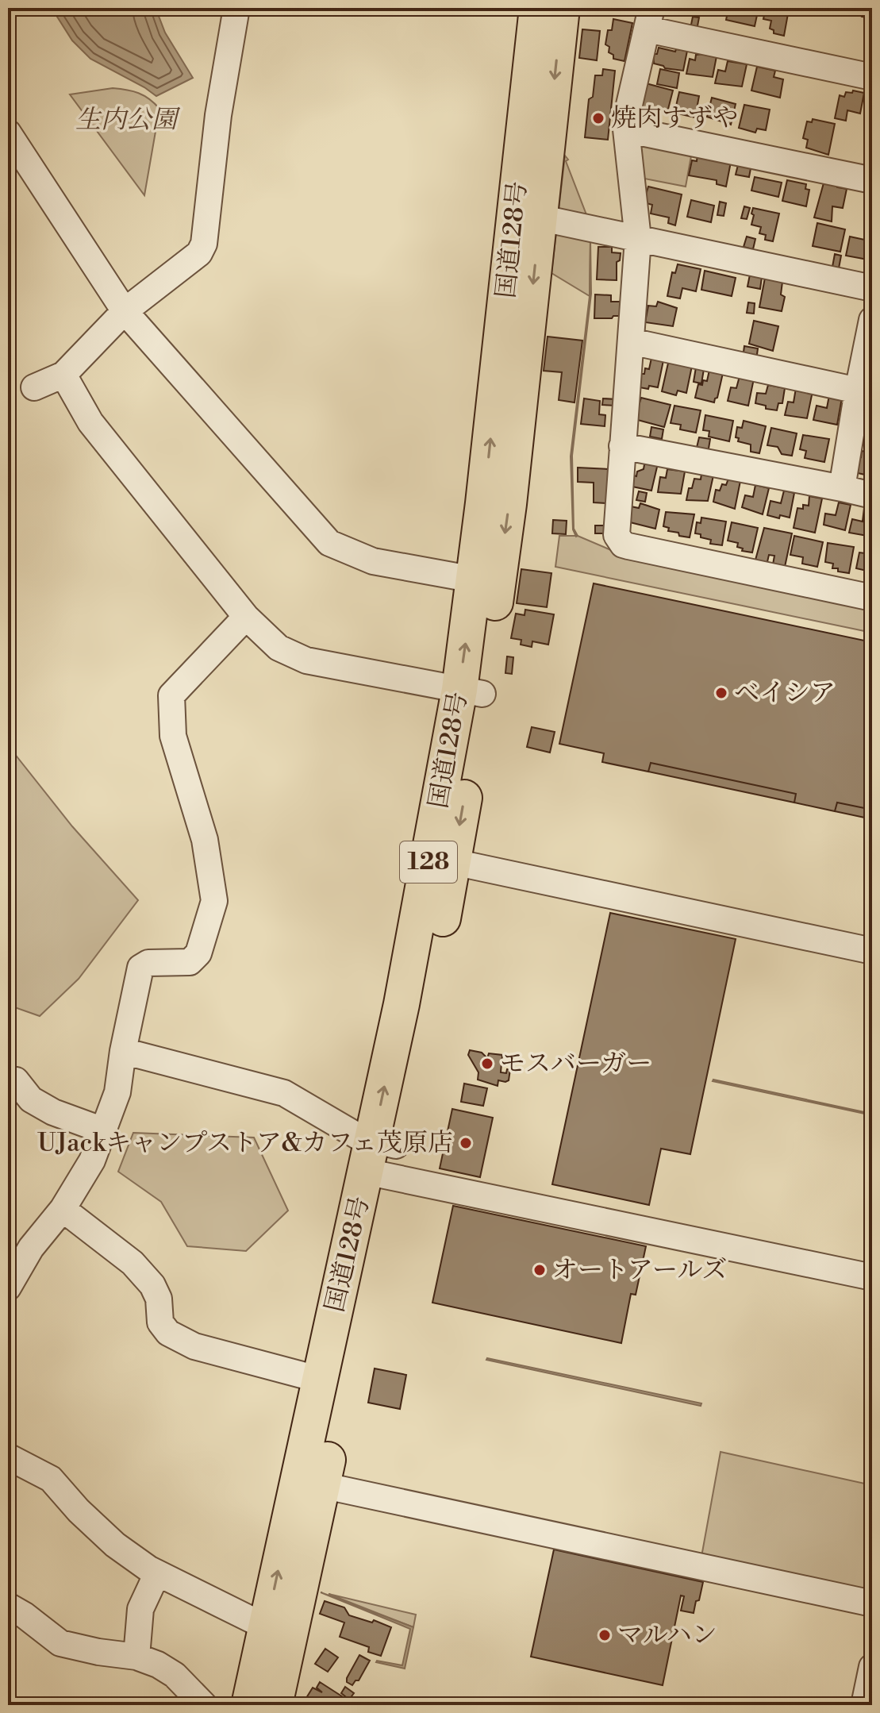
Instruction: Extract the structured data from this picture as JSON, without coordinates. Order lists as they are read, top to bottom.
{
  "streets": {
    "highway": ["国道128号", "128"]
  },
  "parks": ["生内公園"],
  "places": [
    "焼肉すずや",
    "ベイシア",
    "モスバーガー",
    "UJackキャンプストア&カフェ茂原店",
    "オートアールズ",
    "マルハン"
  ]
}
